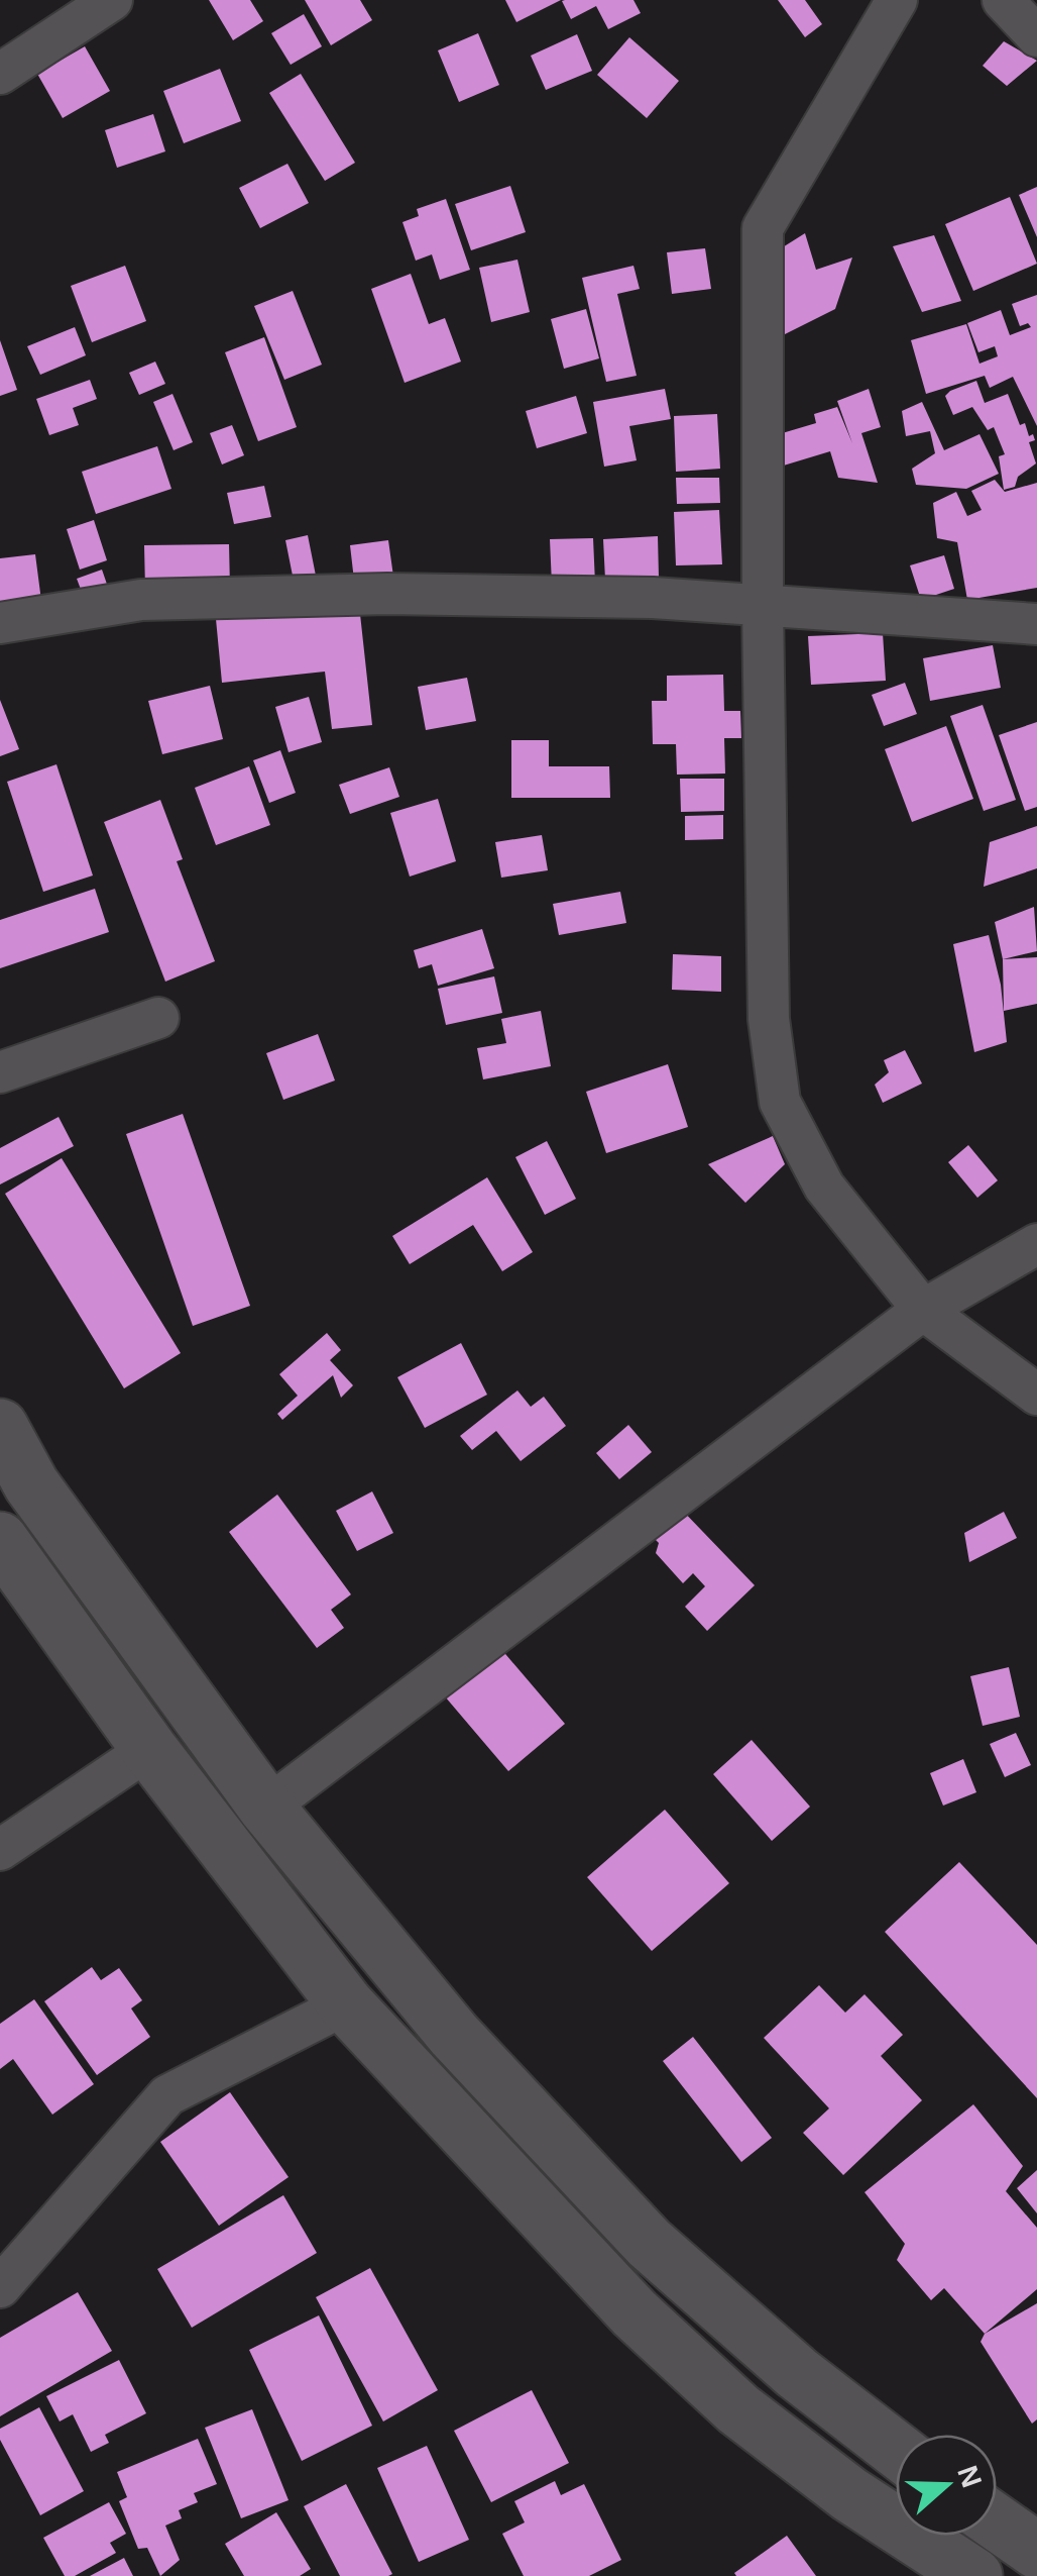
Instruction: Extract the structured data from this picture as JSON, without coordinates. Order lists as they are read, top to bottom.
{
  "north": "right"
}
